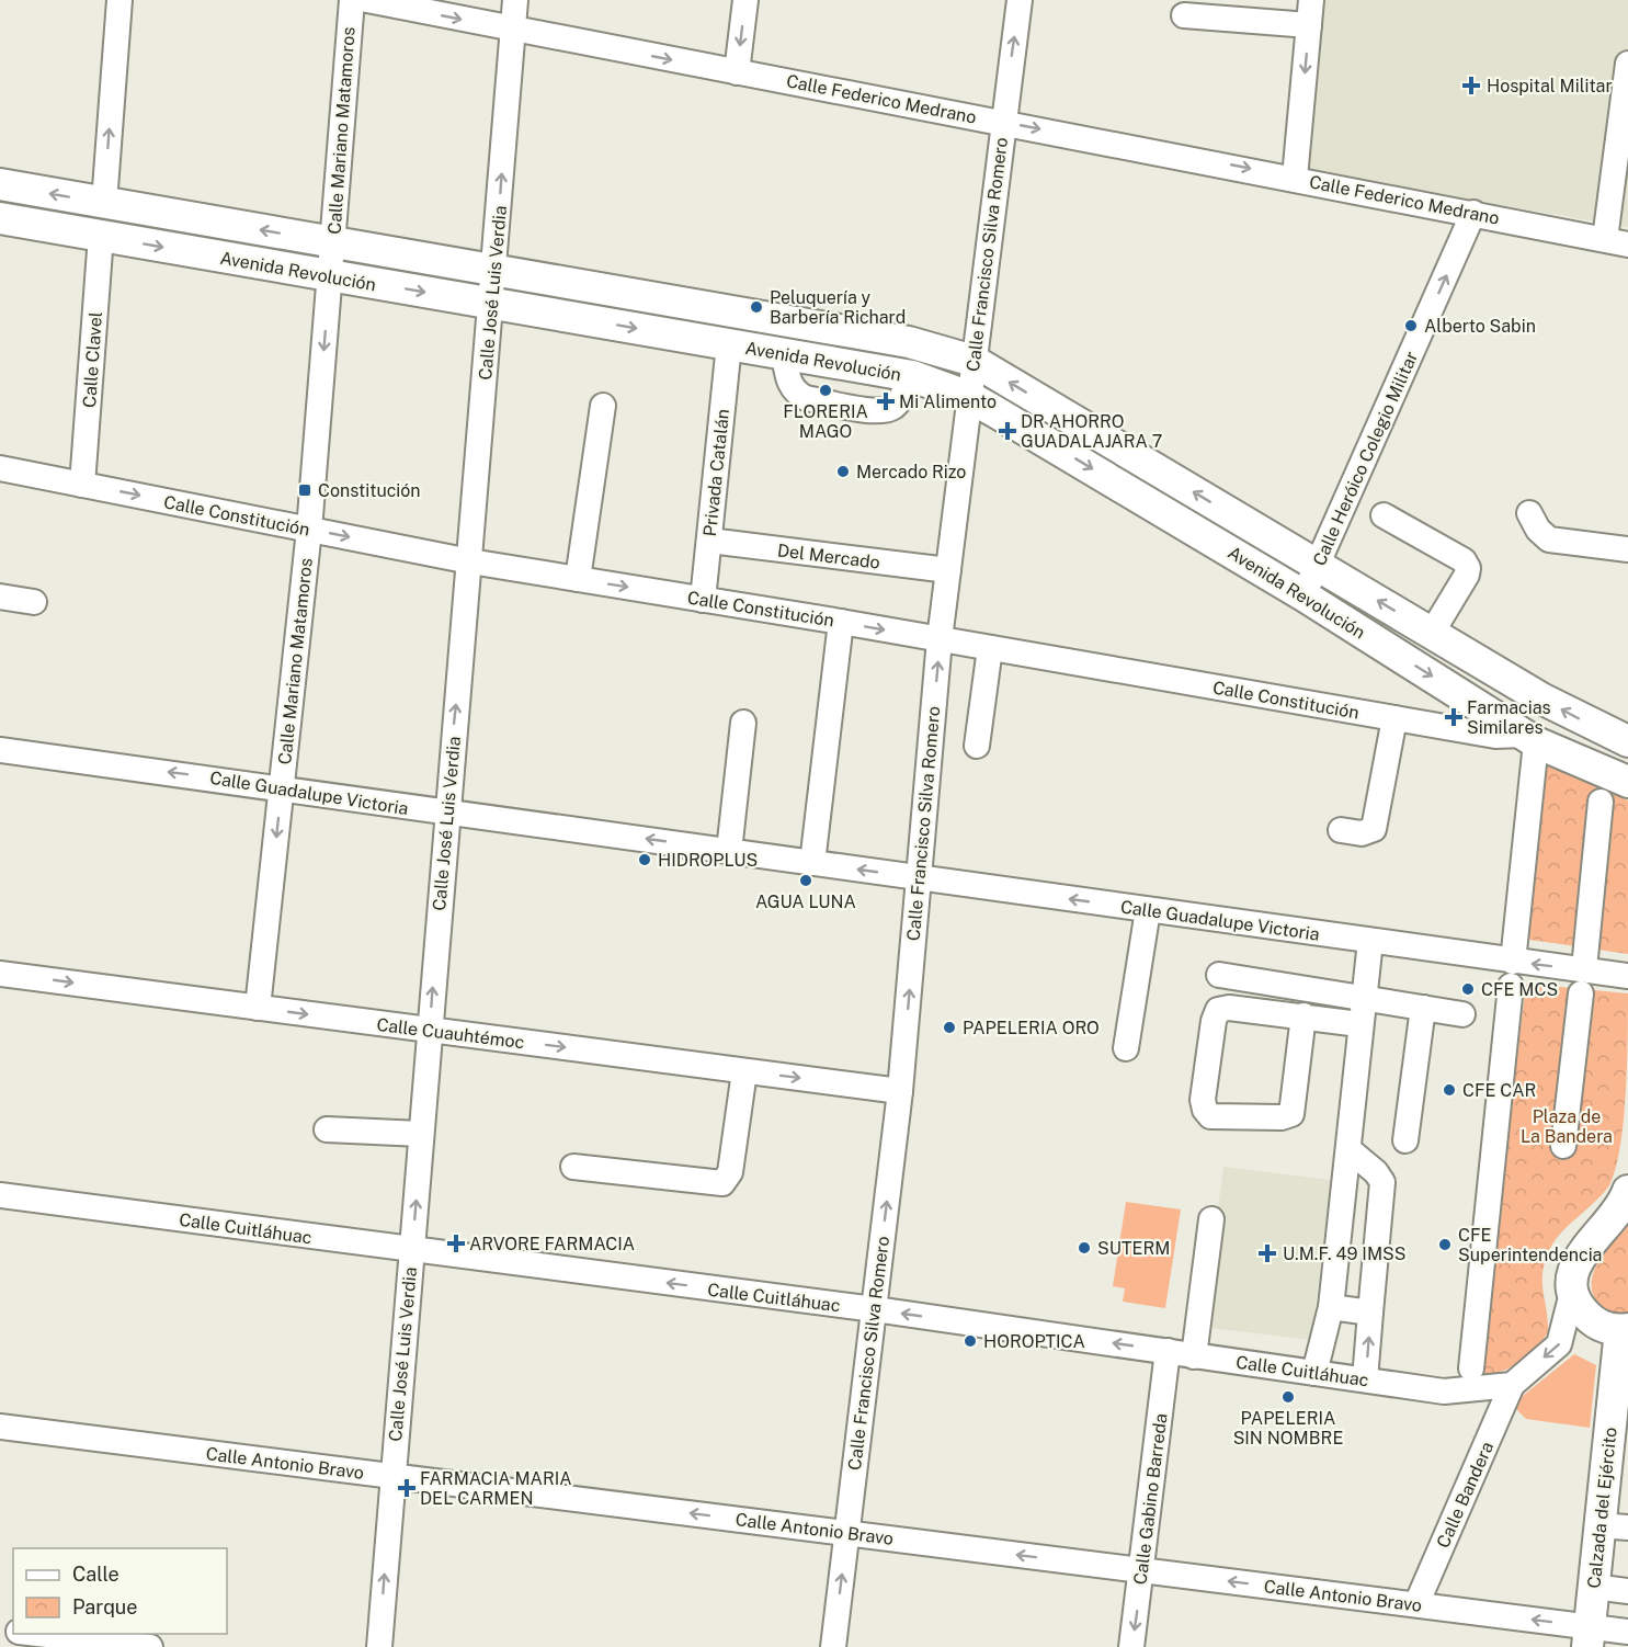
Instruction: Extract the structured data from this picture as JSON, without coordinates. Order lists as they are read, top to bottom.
{
  "streets": {
    "main road": ["Avenida Revolución", "Calzada del Ejército"],
    "street": [
      "Calle Federico Medrano",
      "Calle Mariano Matamoros",
      "Calle Francisco Silva Romero",
      "Calle José Luis Verdia",
      "Calle Clavel",
      "Calle Heróico Colegio Militar",
      "Privada Catalán",
      "Calle Constitución",
      "Del Mercado",
      "Calle Guadalupe Victoria",
      "Calle Cuauhtémoc",
      "Calle Cuitláhuac",
      "Calle Antonio Bravo",
      "Calle Bandera",
      "Calle Gabino Barreda"
    ]
  },
  "crossings": [
    ["Calle Federico Medrano", "Calle Francisco Silva Romero"],
    ["Calle Federico Medrano", "Calle José Luis Verdia"],
    ["Calle Federico Medrano", "Calle Heróico Colegio Militar"],
    ["Calle Mariano Matamoros", "Avenida Revolución"],
    ["Calle Mariano Matamoros", "Calle Constitución"],
    ["Calle Mariano Matamoros", "Calle Guadalupe Victoria"],
    ["Calle Mariano Matamoros", "Calle Cuauhtémoc"],
    ["Calle Francisco Silva Romero", "Avenida Revolución"],
    ["Calle Francisco Silva Romero", "Calle Constitución"],
    ["Calle Francisco Silva Romero", "Del Mercado"],
    ["Calle Francisco Silva Romero", "Calle Guadalupe Victoria"],
    ["Calle Francisco Silva Romero", "Calle Cuauhtémoc"],
    ["Calle Francisco Silva Romero", "Calle Cuitláhuac"],
    ["Calle Francisco Silva Romero", "Calle Antonio Bravo"],
    ["Avenida Revolución", "Calle José Luis Verdia"],
    ["Avenida Revolución", "Calle Clavel"],
    ["Avenida Revolución", "Calle Heróico Colegio Militar"],
    ["Avenida Revolución", "Privada Catalán"],
    ["Avenida Revolución", "Calle Constitución"],
    ["Calle José Luis Verdia", "Calle Constitución"],
    ["Calle José Luis Verdia", "Calle Guadalupe Victoria"],
    ["Calle José Luis Verdia", "Calle Cuauhtémoc"],
    ["Calle José Luis Verdia", "Calle Cuitláhuac"],
    ["Calle José Luis Verdia", "Calle Antonio Bravo"],
    ["Calle Clavel", "Calle Constitución"],
    ["Privada Catalán", "Calle Constitución"],
    ["Privada Catalán", "Del Mercado"],
    ["Calle Cuitláhuac", "Calle Bandera"],
    ["Calle Cuitláhuac", "Calle Gabino Barreda"],
    ["Calle Antonio Bravo", "Calle Bandera"],
    ["Calle Antonio Bravo", "Calle Gabino Barreda"],
    ["Calle Antonio Bravo", "Calzada del Ejército"]
  ],
  "one_way": [
    "Calle Federico Medrano",
    "Calle Mariano Matamoros",
    "Calle José Luis Verdia",
    "Calle Heróico Colegio Militar",
    "Calle Constitución",
    "Calle Guadalupe Victoria",
    "Calle Cuauhtémoc",
    "Calle Cuitláhuac",
    "Calle Antonio Bravo"
  ],
  "parks": ["Plaza de La Bandera"],
  "places": {
    "health": [
      "Hospital Militar",
      "Mi Alimento",
      "DR AHORRO GUADALAJARA 7",
      "Farmacias Similares",
      "ARVORE FARMACIA",
      "U.M.F. 49 IMSS",
      "FARMACIA MARIA DEL CARMEN"
    ],
    "other": [
      "Peluquería y Barbería Richard",
      "Alberto Sabin",
      "FLORERIA MAGO",
      "Mercado Rizo",
      "HIDROPLUS",
      "AGUA LUNA",
      "CFE MCS",
      "PAPELERIA ORO",
      "CFE CAR",
      "CFE Superintendencia",
      "SUTERM",
      "HOROPTICA",
      "PAPELERIA SIN NOMBRE"
    ],
    "transit": ["Constitución"]
  },
  "legend": ["Calle", "Parque"]
}
